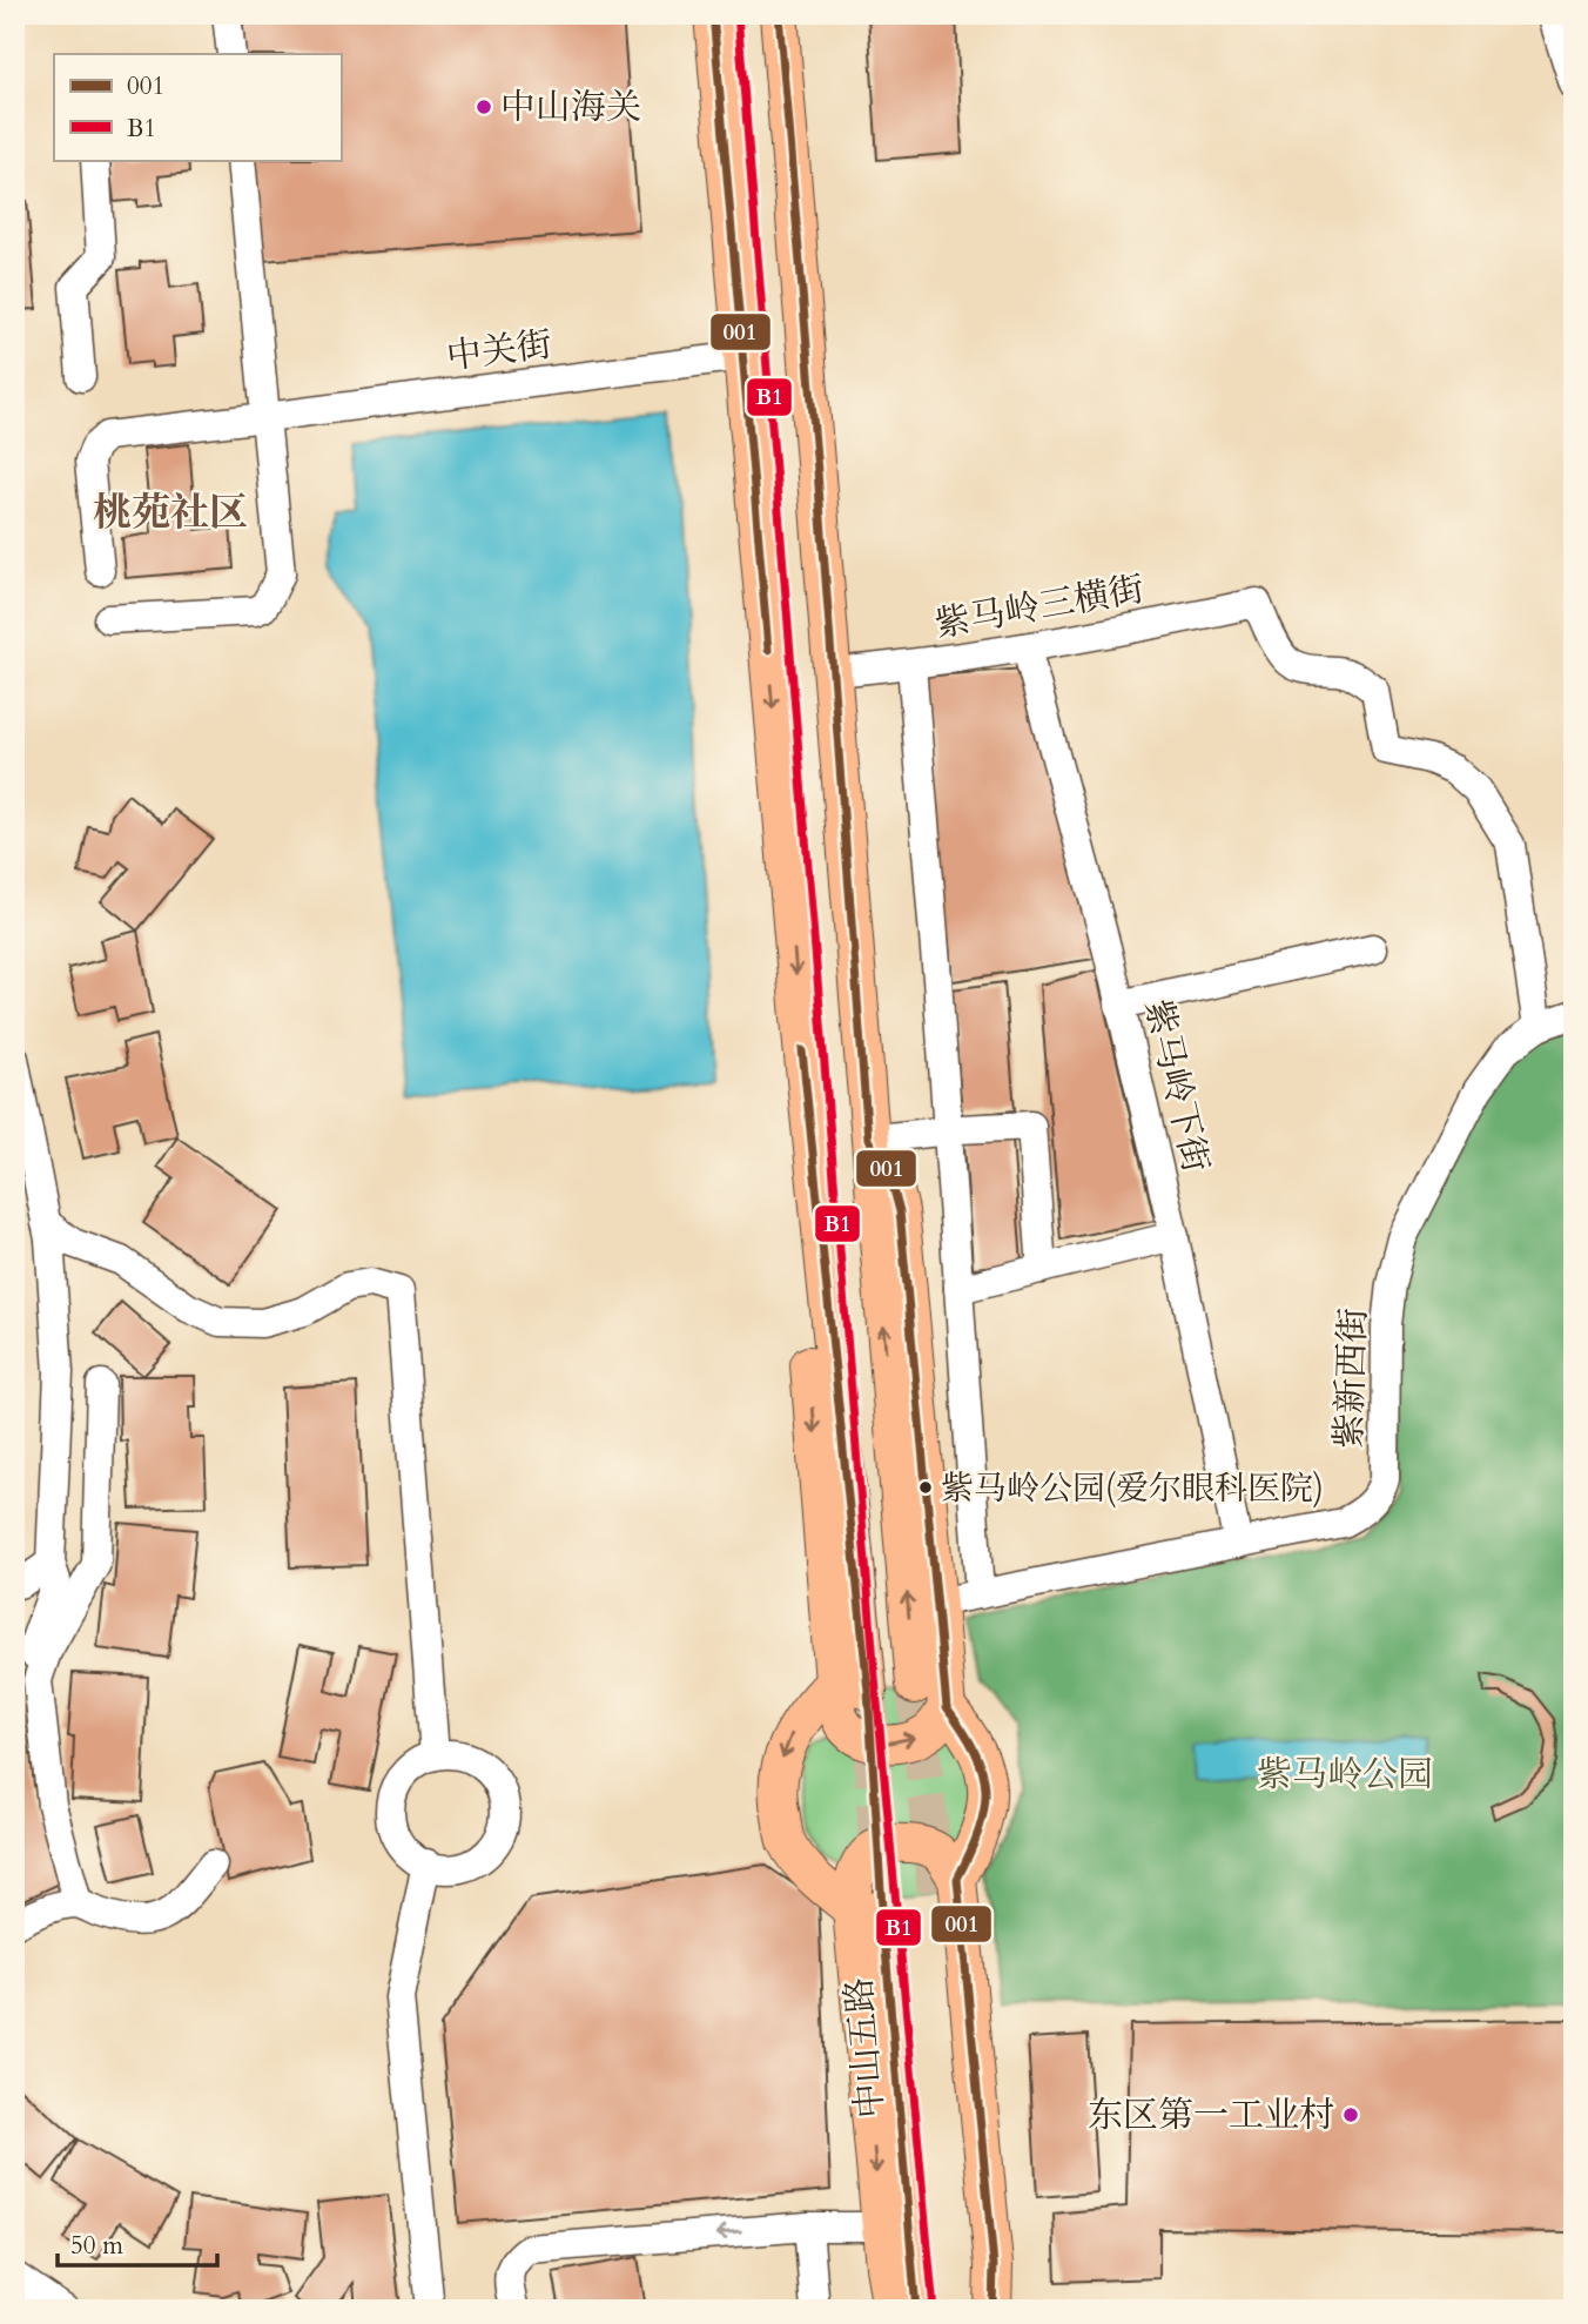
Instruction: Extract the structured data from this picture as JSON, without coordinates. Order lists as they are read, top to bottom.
{
  "streets": {
    "main road": ["中山五路"],
    "street": [
      "中关街",
      "紫马岭三横街",
      "紫马岭下街",
      "紫新西街"
    ]
  },
  "crossings": [
    ["紫马岭三横街", "紫马岭下街"],
    ["紫马岭三横街", "紫新西街"],
    ["紫马岭下街", "紫新西街"]
  ],
  "districts": ["桃苑社区"],
  "parks": ["紫马岭公园"],
  "places": ["中山海关", "紫马岭公园(爱尔眼科医院)", "东区第一工业村"],
  "lines": ["transit line 001", "transit line B1"],
  "legend": ["001", "B1"],
  "scale_bar": "50 m"
}
